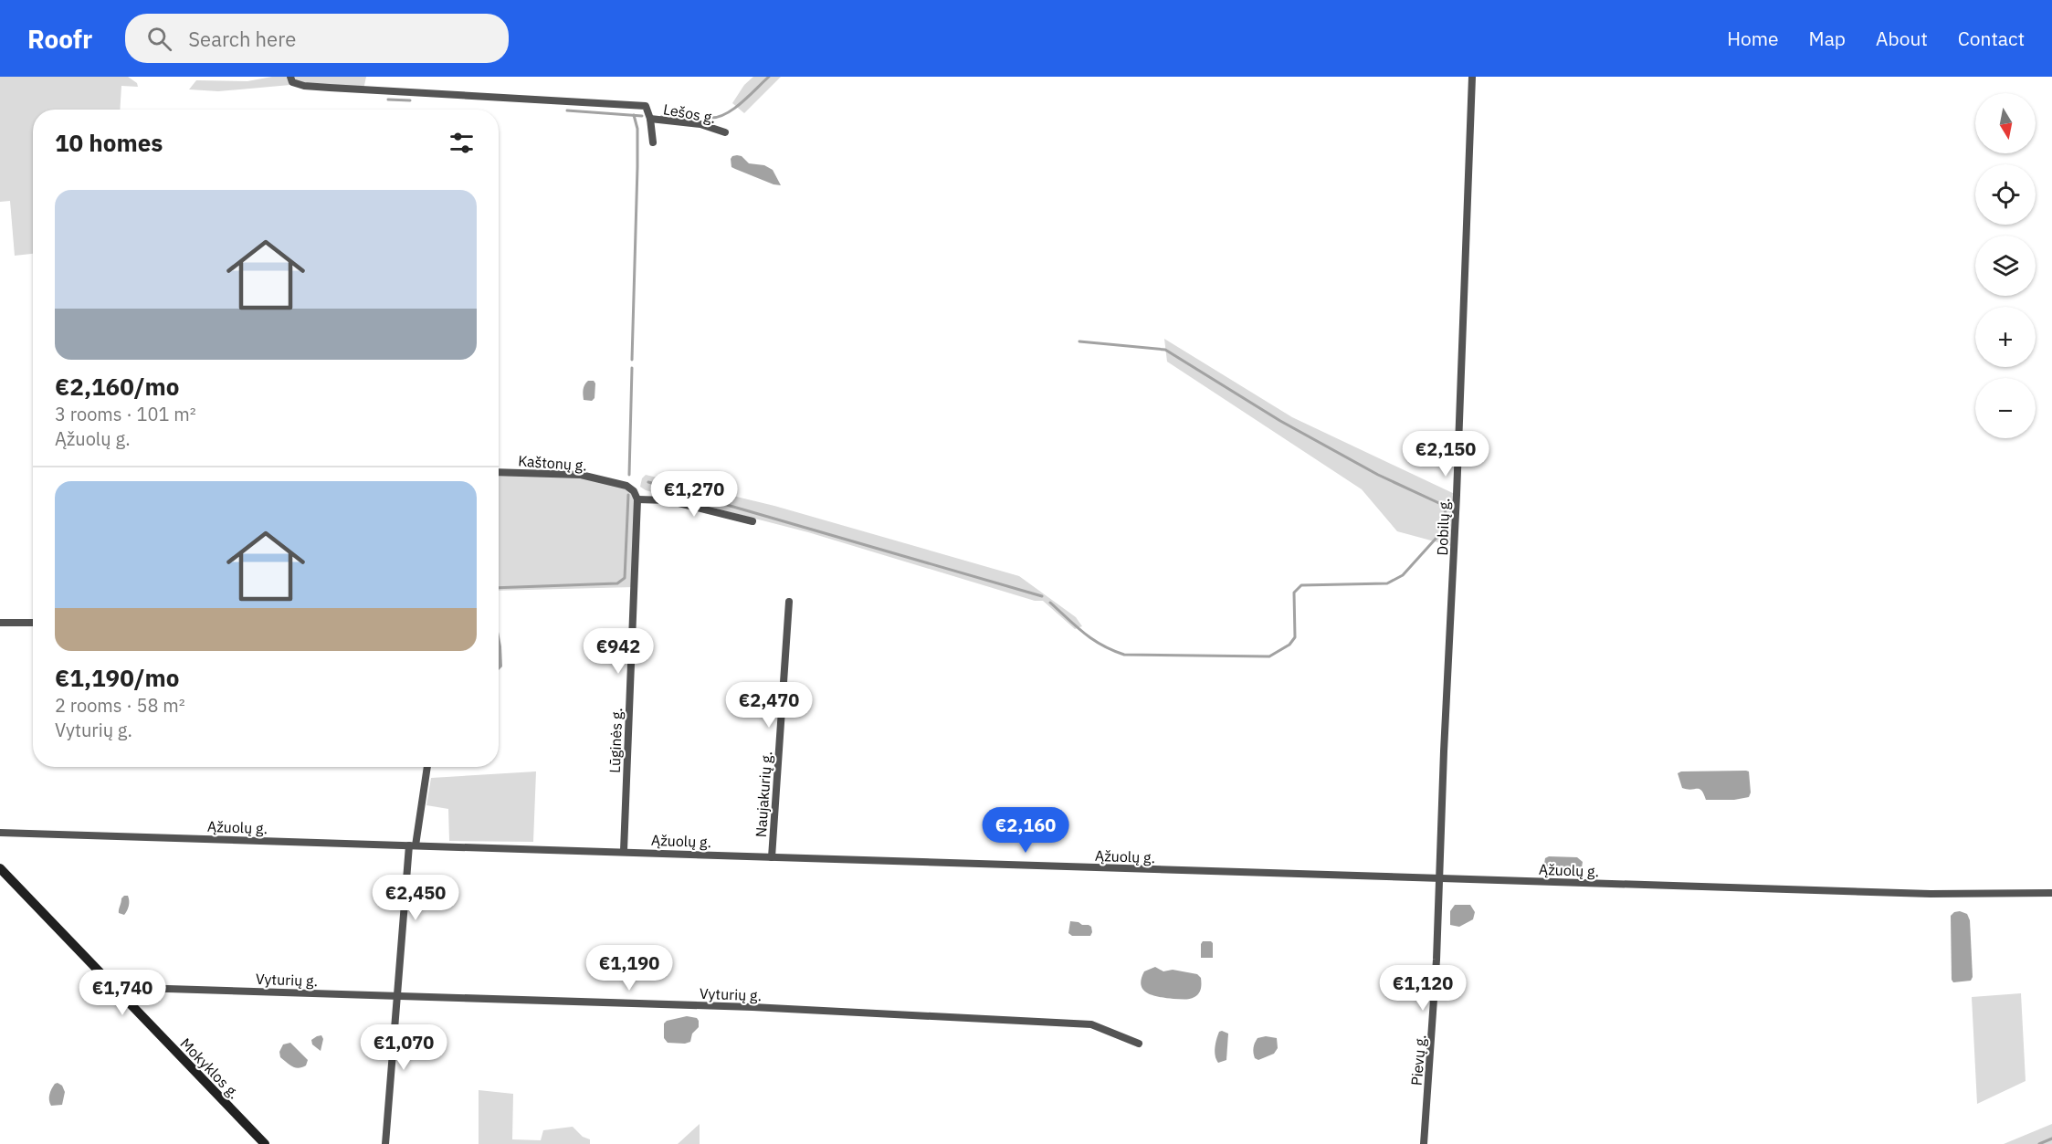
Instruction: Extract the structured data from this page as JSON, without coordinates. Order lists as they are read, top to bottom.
{
  "streets": {
    "main road": ["Mokyklos g."],
    "street": [
      "Lešos g.",
      "Kaštonų g.",
      "Dobilų g.",
      "Lūginės g.",
      "Naujakurių g.",
      "Ąžuolų g.",
      "Vyturių g.",
      "Pievų g."
    ]
  },
  "crossings": [
    ["Kaštonų g.", "Lūginės g."],
    ["Dobilų g.", "Ąžuolų g."],
    ["Dobilų g.", "Pievų g."],
    ["Lūginės g.", "Ąžuolų g."],
    ["Naujakurių g.", "Ąžuolų g."],
    ["Ąžuolų g.", "Pievų g."],
    ["Vyturių g.", "Mokyklos g."]
  ],
  "north": "bottom",
  "page": {
    "header": "Roofr",
    "search": "Search here",
    "nav": [
      "Home",
      "Map",
      "About",
      "Contact"
    ],
    "map_buttons": ["+", "−"],
    "heading": "10 homes",
    "list": [
      {
        "name": "€2,160/mo",
        "note": "3 rooms · 101 m² · Ąžuolų g."
      },
      {
        "name": "€1,190/mo",
        "note": "2 rooms · 58 m² · Vyturių g."
      }
    ],
    "price": [
      "€2,150",
      "€1,270",
      "€942",
      "€2,470",
      "€2,160",
      "€2,450",
      "€1,190",
      "€1,120",
      "€1,740",
      "€1,070"
    ]
  }
}
